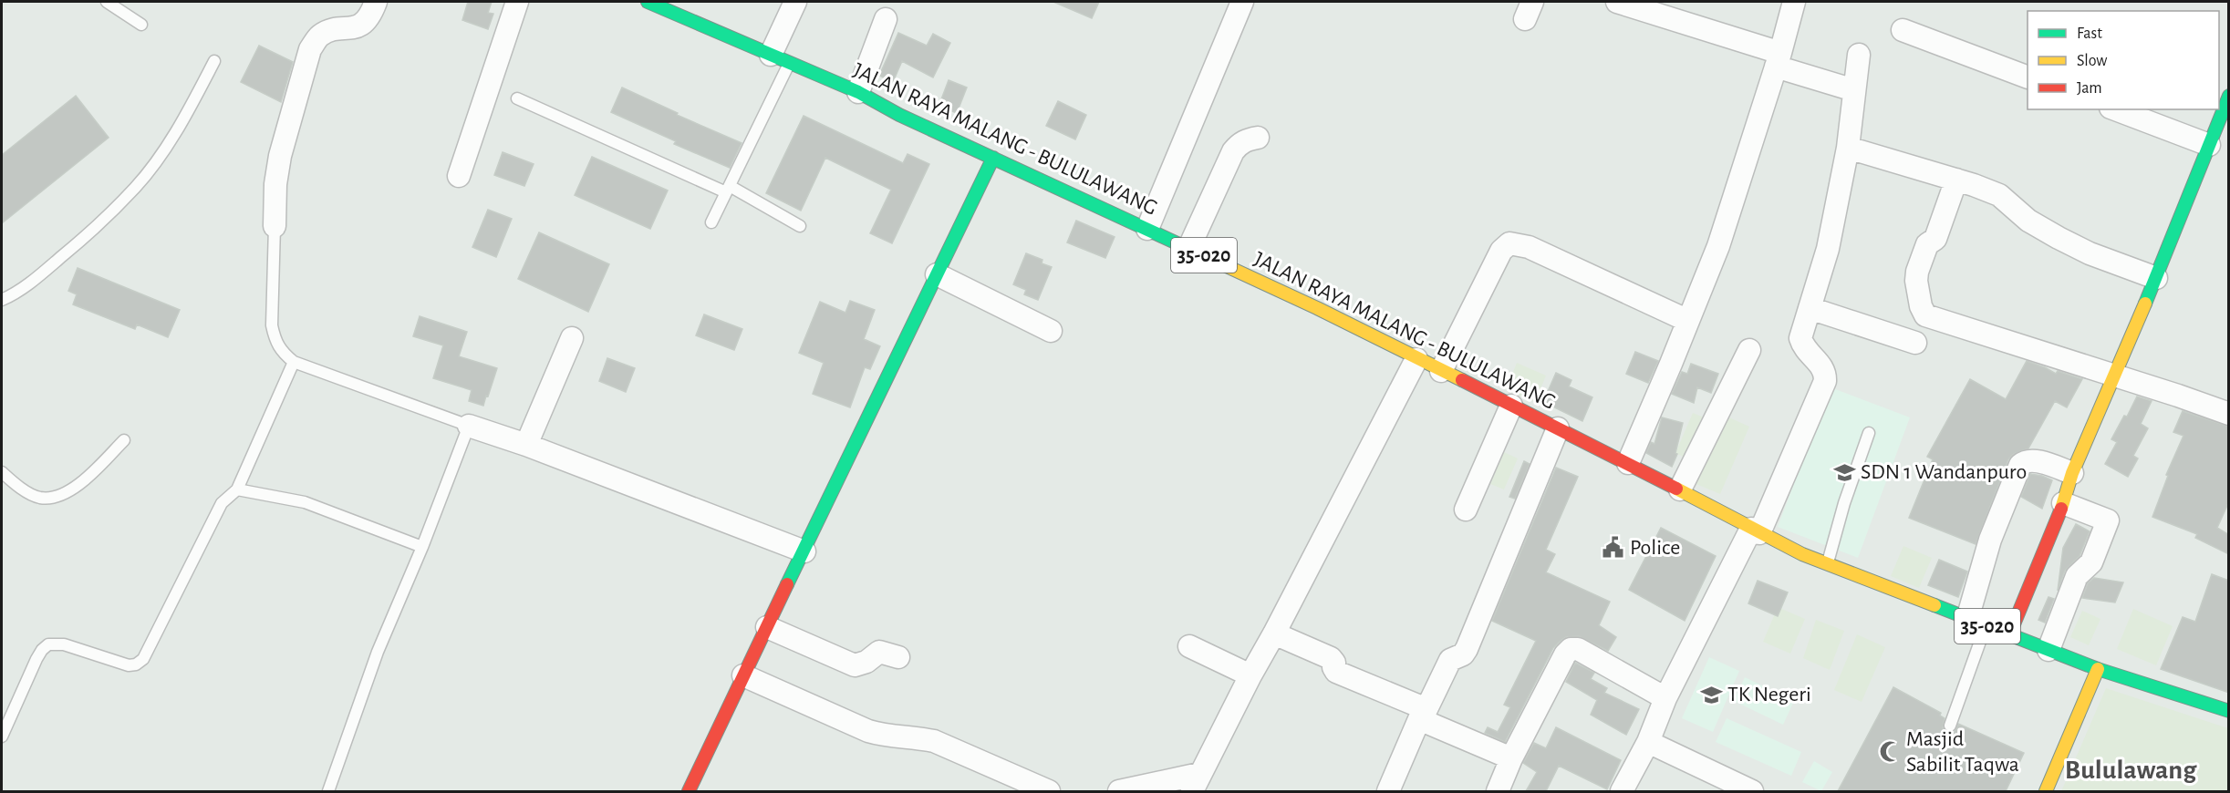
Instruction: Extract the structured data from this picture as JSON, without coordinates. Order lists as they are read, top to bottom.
{
  "streets": {
    "main road": ["JALAN RAYA MALANG - BULULAWANG", "35-020"]
  },
  "crossings": [
    ["JALAN RAYA MALANG - BULULAWANG", "35-020"]
  ],
  "districts": ["Bululawang"],
  "places": {
    "school or university": ["SDN 1 Wandanpuro", "TK Negeri"],
    "public building": ["Police"],
    "mosque": ["Masjid Sabilit Taqwa"]
  },
  "legend": ["Fast", "Slow", "Jam"]
}
